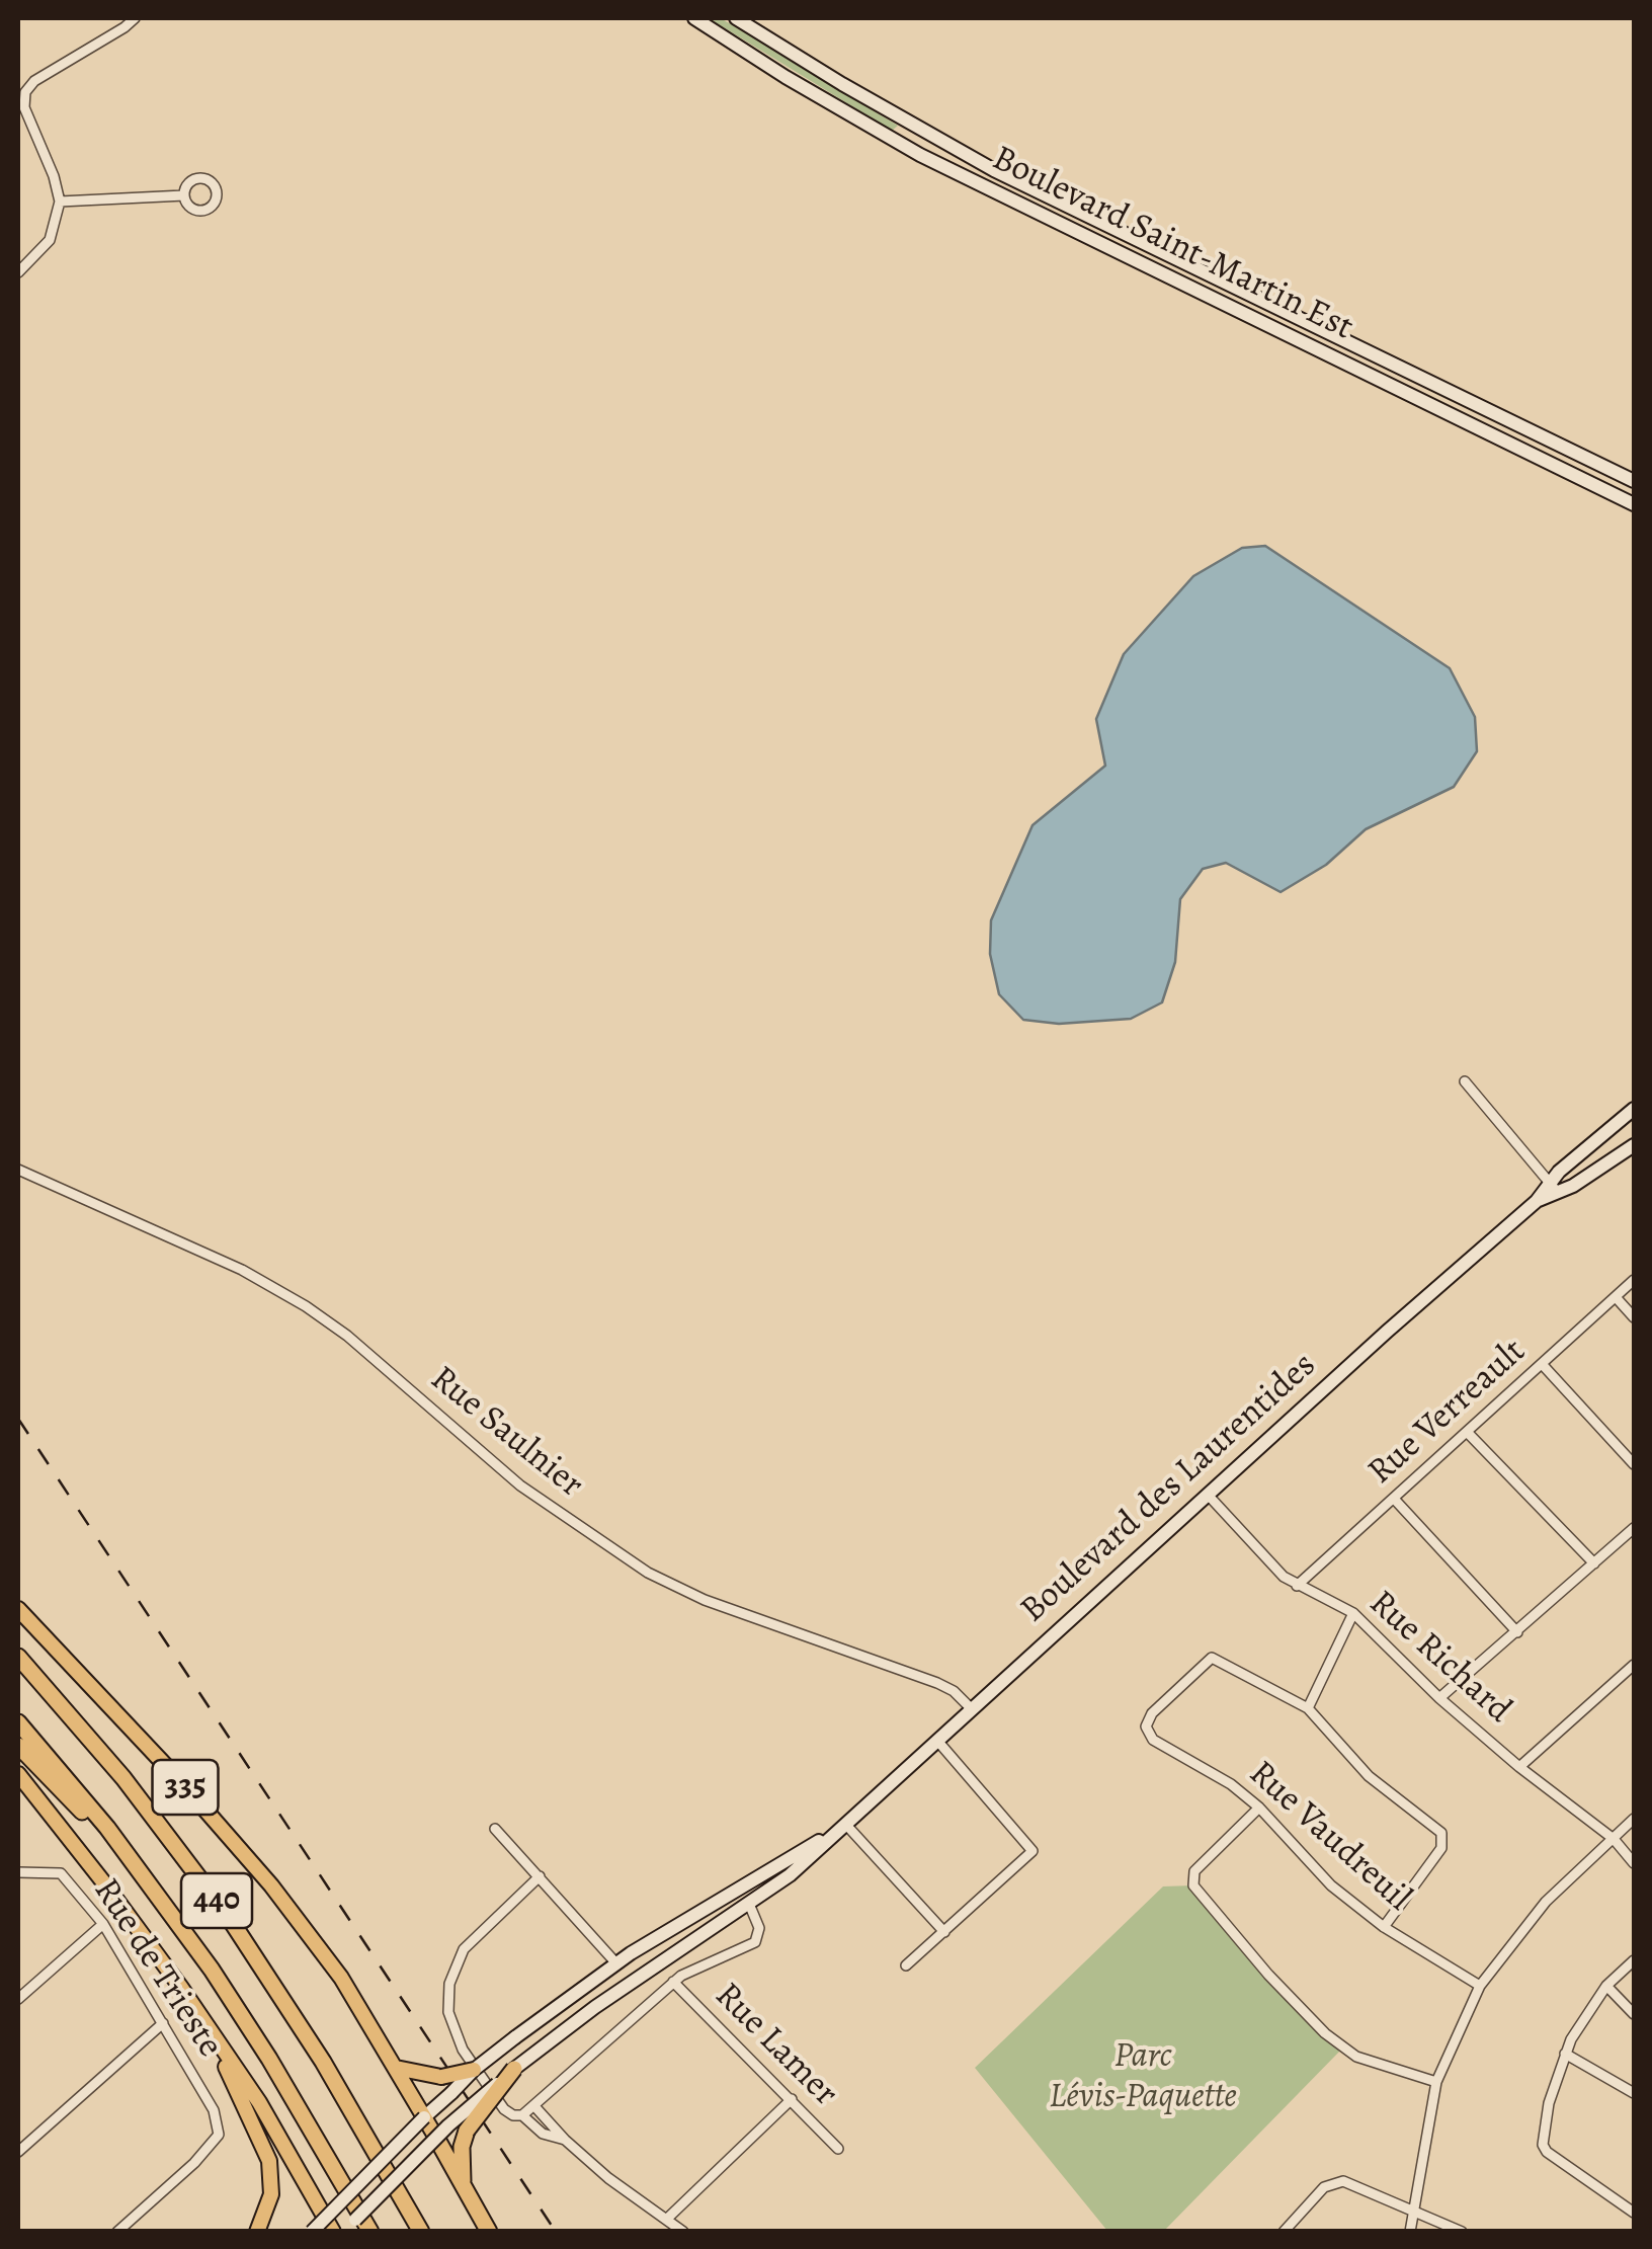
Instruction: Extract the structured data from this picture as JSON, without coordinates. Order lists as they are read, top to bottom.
{
  "streets": {
    "highway": ["440"],
    "main road": ["Boulevard Saint-Martin Est", "Boulevard des Laurentides", "335"],
    "street": [
      "Rue Verreault",
      "Rue Saulnier",
      "Rue Richard",
      "Rue Vaudreuil",
      "Rue de Trieste",
      "Rue Lamer"
    ]
  },
  "crossings": [
    ["Rue Verreault", "Rue Richard"],
    ["Rue Saulnier", "Boulevard des Laurentides"],
    ["Boulevard des Laurentides", "Rue Richard"]
  ],
  "parks": ["Parc Lévis-Paquette"]
}
